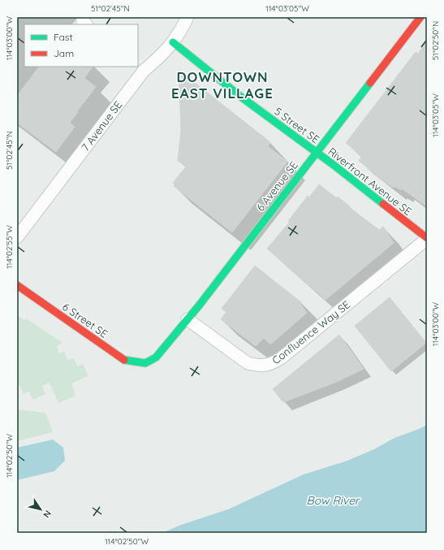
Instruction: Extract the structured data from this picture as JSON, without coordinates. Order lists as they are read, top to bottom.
{
  "streets": {
    "street": [
      "5 Street SE",
      "7 Avenue SE",
      "Riverfront Avenue SE",
      "6 Avenue SE",
      "6 Street SE",
      "Confluence Way SE"
    ]
  },
  "crossings": [
    ["5 Street SE", "7 Avenue SE"],
    ["5 Street SE", "Riverfront Avenue SE"],
    ["5 Street SE", "6 Avenue SE"],
    ["Riverfront Avenue SE", "6 Avenue SE"],
    ["Riverfront Avenue SE", "Confluence Way SE"],
    ["6 Avenue SE", "6 Street SE"],
    ["6 Avenue SE", "Confluence Way SE"]
  ],
  "districts": ["DOWNTOWN EAST VILLAGE"],
  "water": ["Bow River"],
  "legend": ["Fast", "Jam"],
  "north": "bottom right",
  "coordinates": [
    "51°02'45\"N",
    "114°03'05\"W",
    "114°03'00\"W",
    "51°02'50\"N",
    "114°02'55\"W",
    "114°02'50\"W"
  ]
}
